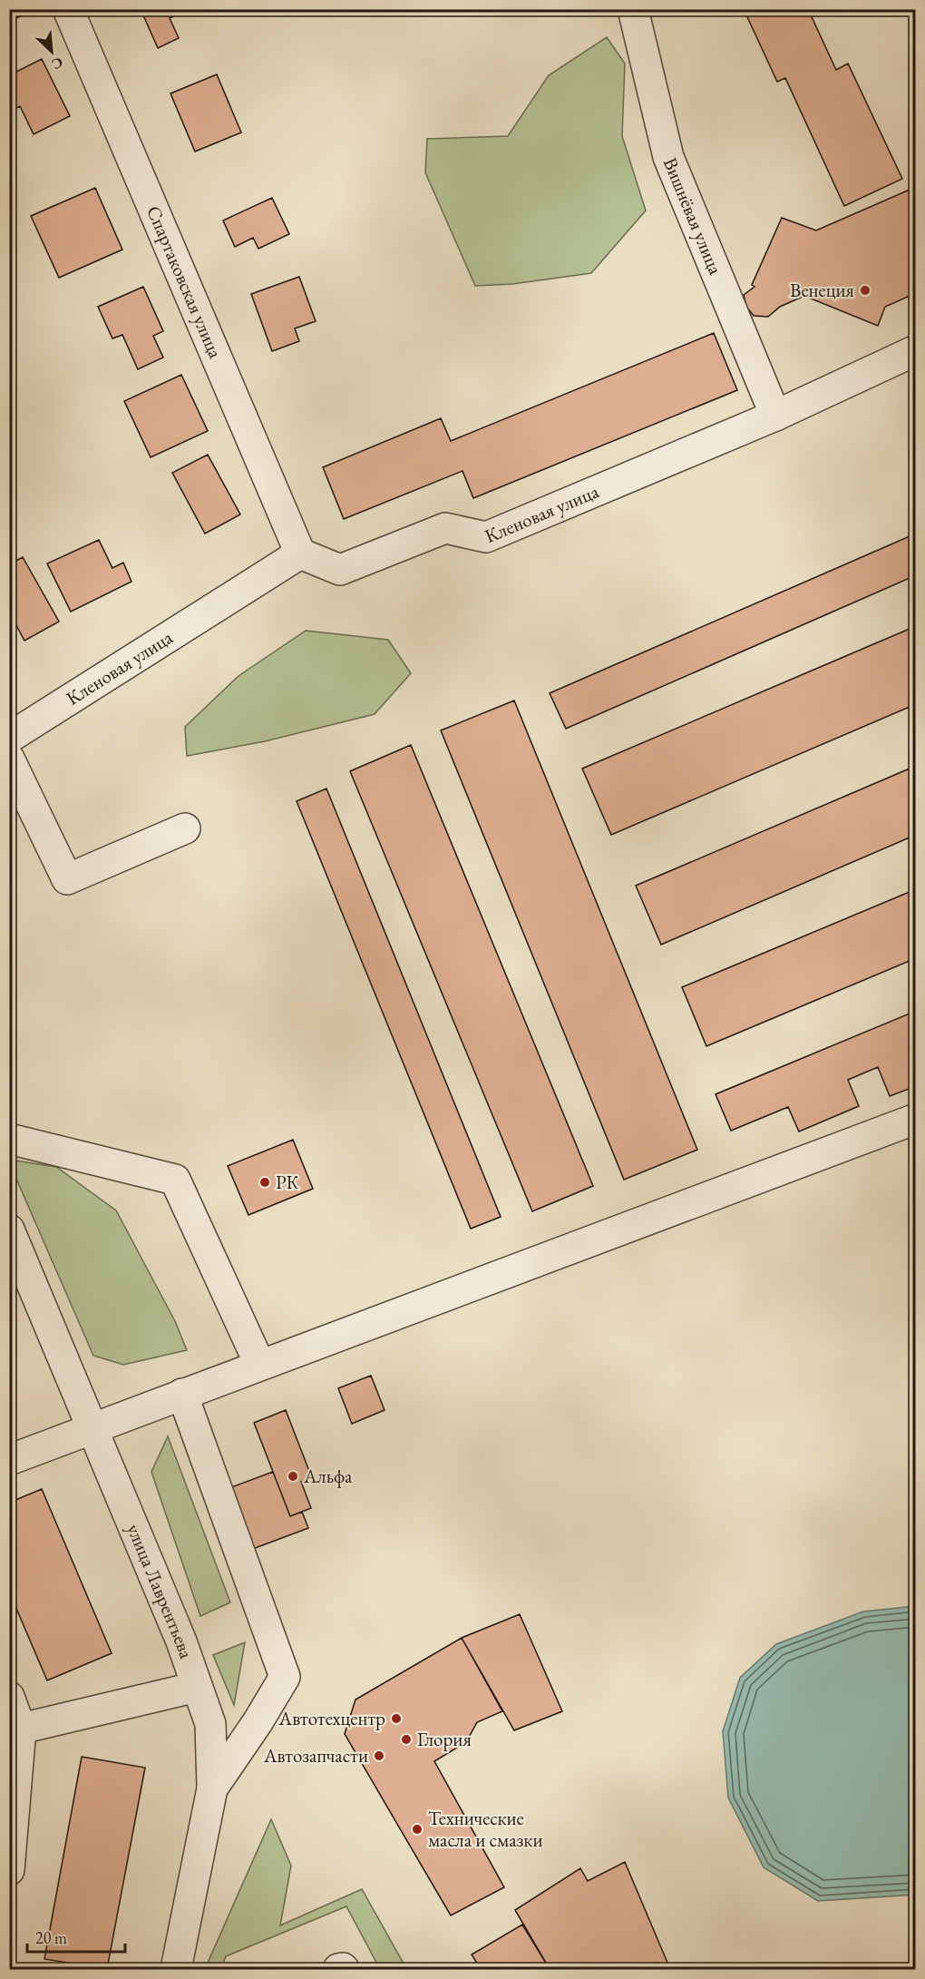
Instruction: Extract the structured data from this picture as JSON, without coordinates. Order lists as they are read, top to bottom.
{
  "streets": {
    "street": [
      "Вишнёвая улица",
      "Спартаковская улица",
      "Кленовая улица",
      "улица Лаврентьева"
    ]
  },
  "crossings": [
    ["Вишнёвая улица", "Кленовая улица"],
    ["Спартаковская улица", "Кленовая улица"]
  ],
  "places": [
    "Венеция",
    "РК",
    "Альфа",
    "Автотехцентр",
    "Глория",
    "Автозапчасти",
    "Технические масла и смазки"
  ],
  "scale_bar": "20 m",
  "north": "bottom right"
}
